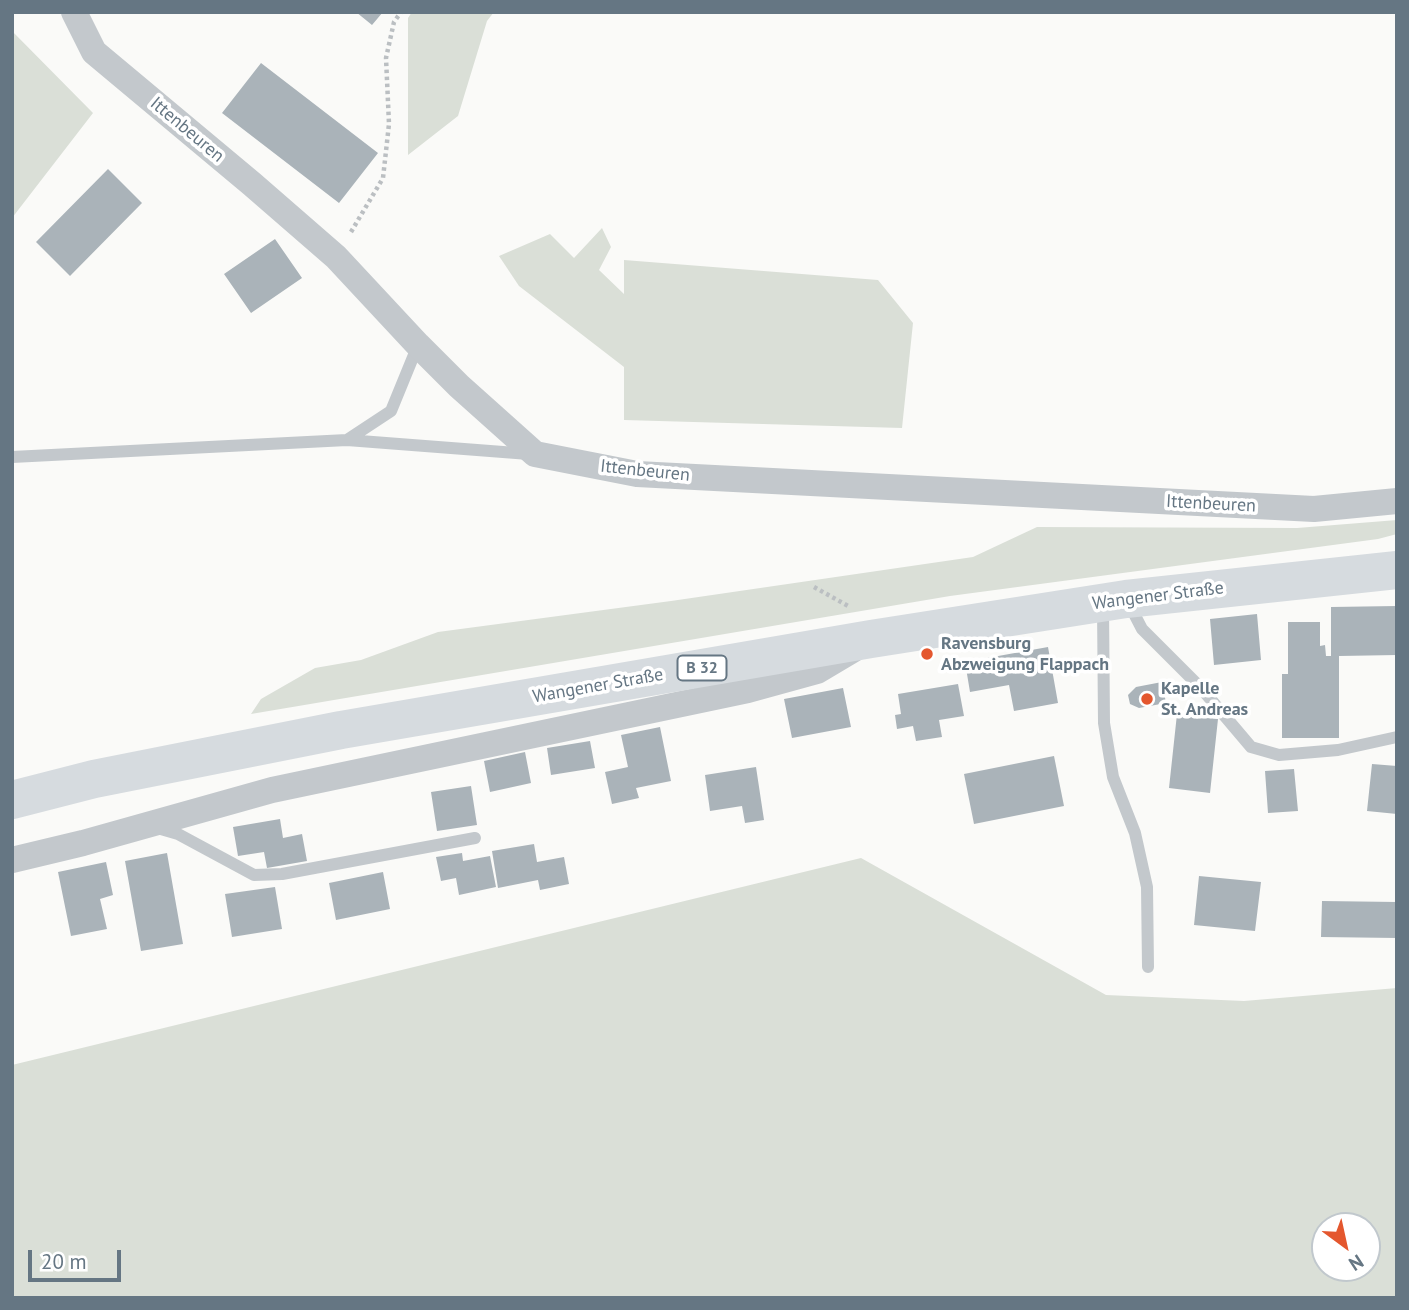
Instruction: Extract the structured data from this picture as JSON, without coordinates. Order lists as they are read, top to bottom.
{
  "streets": {
    "main road": ["Wangener Straße", "B 32"],
    "street": ["Ittenbeuren"]
  },
  "places": ["Ravensburg Abzweigung Flappach", "Kapelle St. Andreas"],
  "scale_bar": "20 m",
  "north": "bottom right"
}
